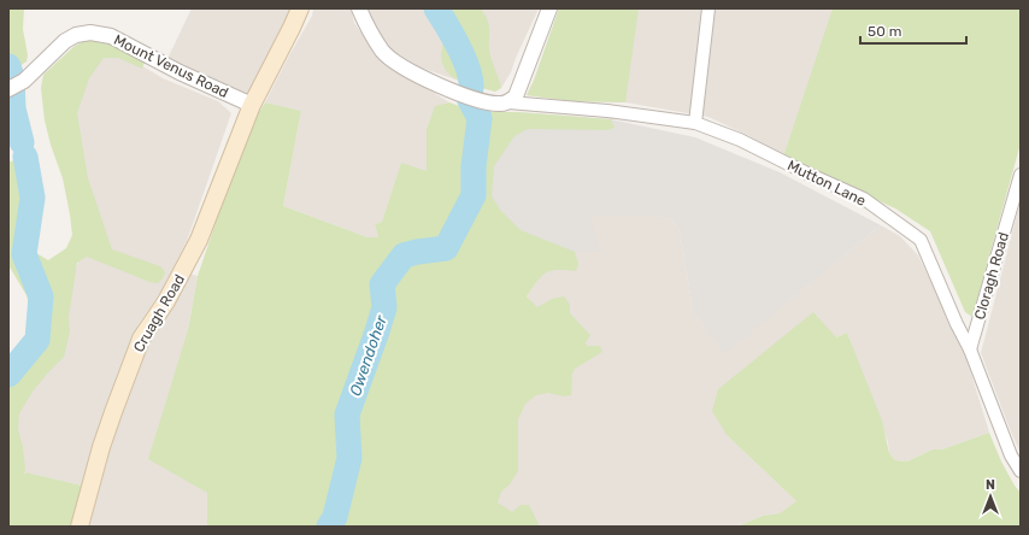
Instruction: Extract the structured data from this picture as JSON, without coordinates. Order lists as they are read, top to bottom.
{
  "streets": {
    "main road": ["Cruagh Road"],
    "street": ["Mount Venus Road", "Mutton Lane", "Cloragh Road"]
  },
  "crossings": [
    ["Mount Venus Road", "Cruagh Road"],
    ["Mutton Lane", "Cloragh Road"]
  ],
  "water": ["Owendoher"],
  "scale_bar": "50 m",
  "north": "top"
}
